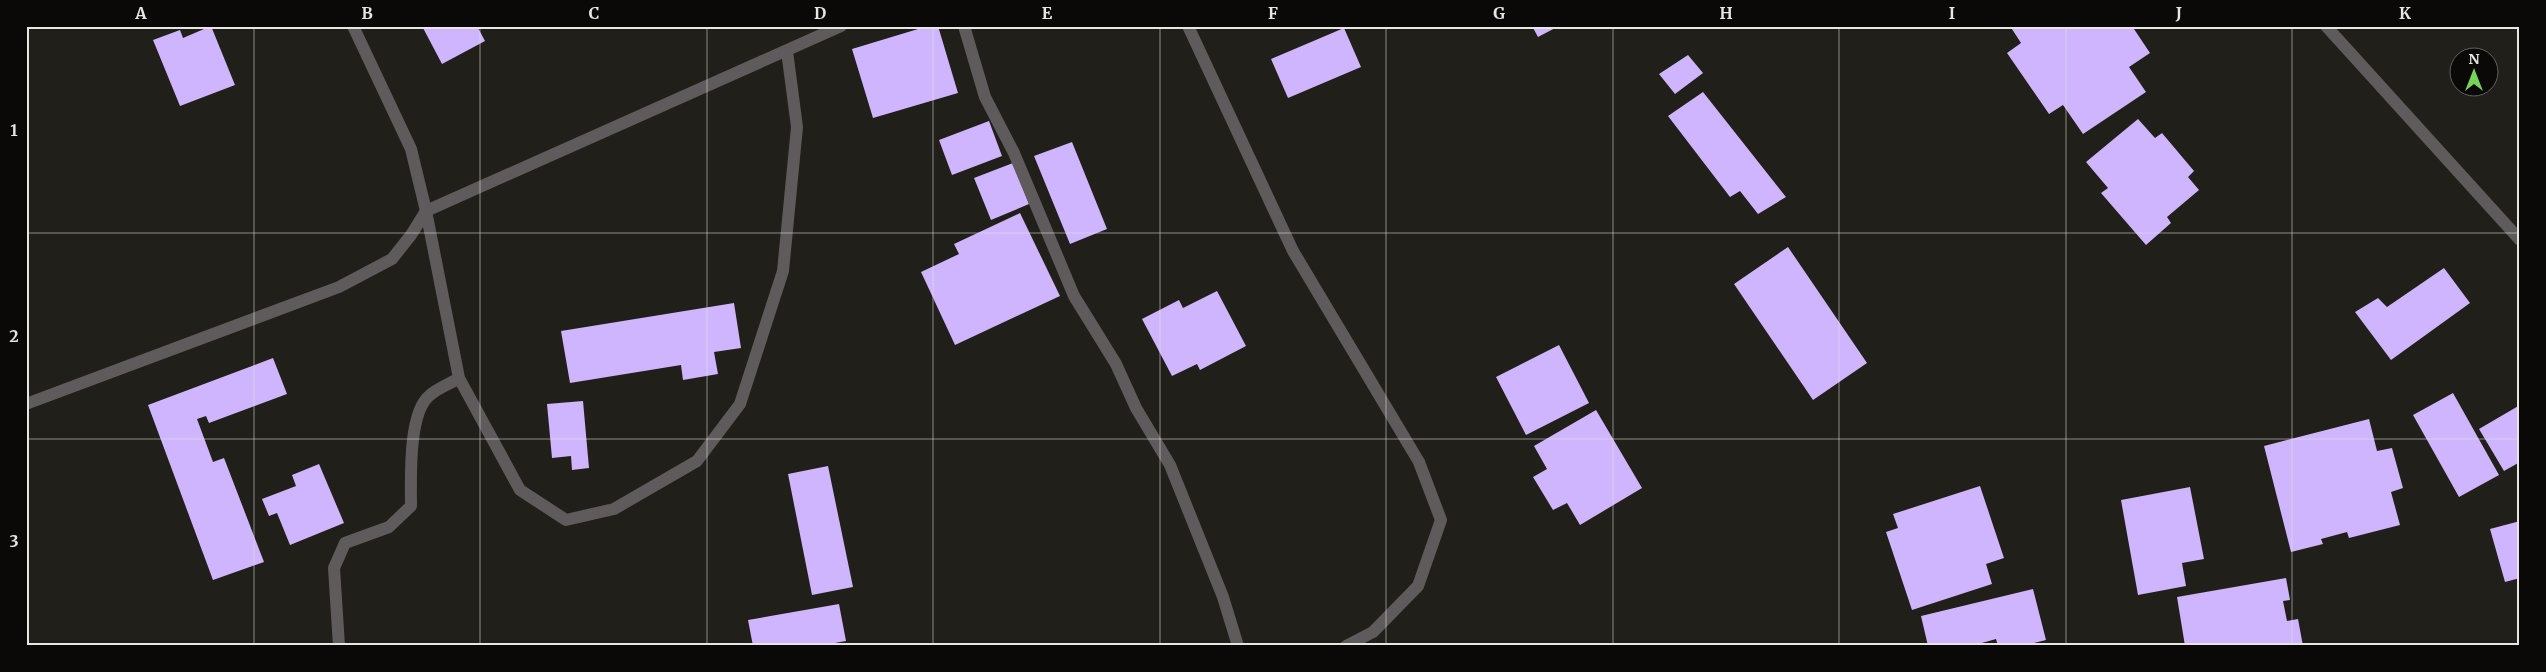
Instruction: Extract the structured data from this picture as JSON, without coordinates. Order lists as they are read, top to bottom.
{
  "north": "top",
  "grid": {
    "columns": [
      "A",
      "B",
      "C",
      "D",
      "E",
      "F",
      "G",
      "H",
      "I",
      "J",
      "K"
    ],
    "rows": ["1", "2", "3"]
  }
}
